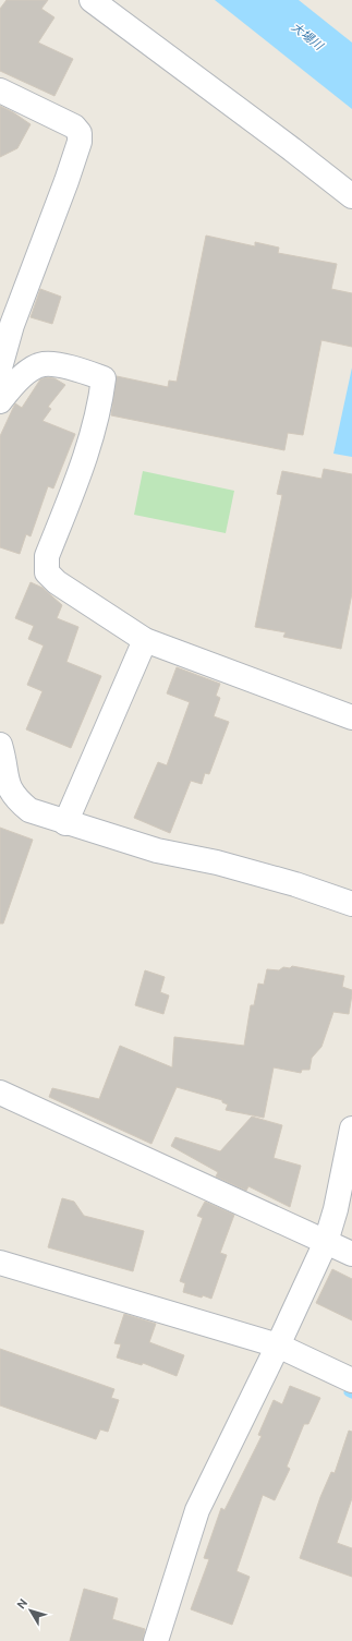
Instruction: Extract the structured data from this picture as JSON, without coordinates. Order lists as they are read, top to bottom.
{
  "water": ["大場川"],
  "north": "top left"
}
